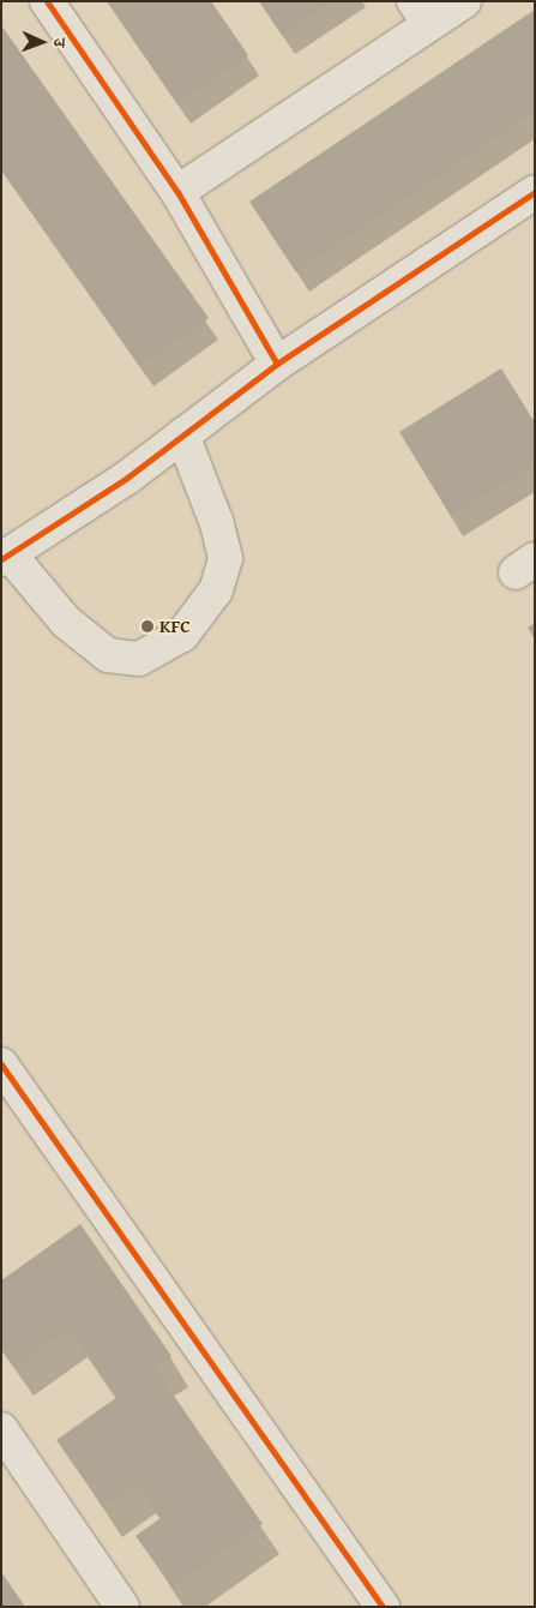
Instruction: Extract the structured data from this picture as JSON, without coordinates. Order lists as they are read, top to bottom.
{
  "places": ["KFC"],
  "north": "right"
}
